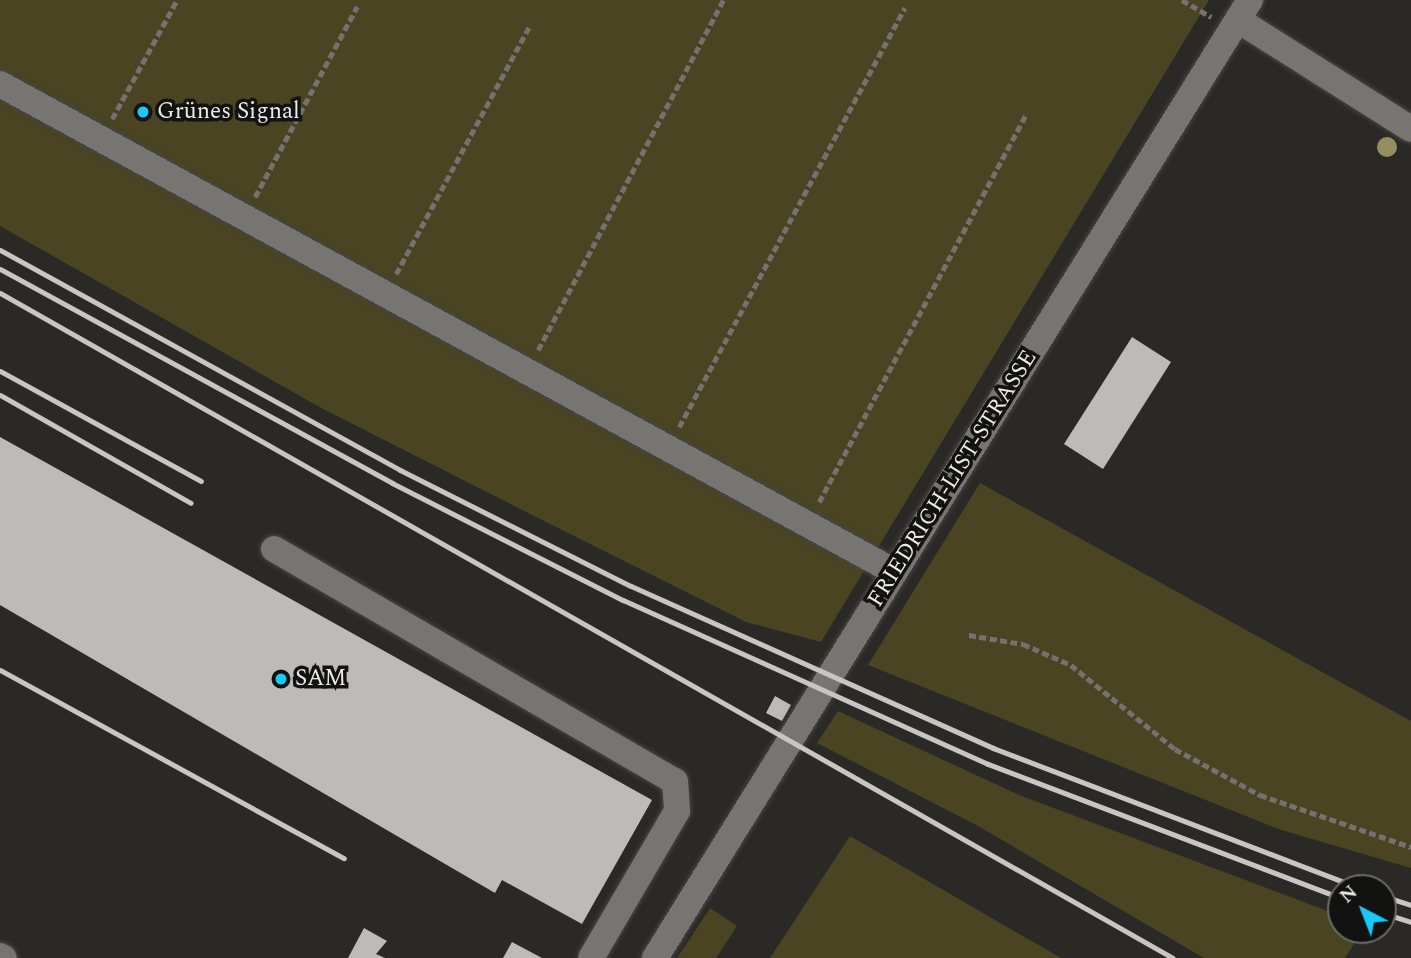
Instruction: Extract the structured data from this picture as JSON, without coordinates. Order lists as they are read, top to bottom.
{
  "streets": {
    "street": ["FRIEDRICH-LIST-STRASSE"]
  },
  "places": ["Grünes Signal", "SAM"],
  "north": "top left"
}
